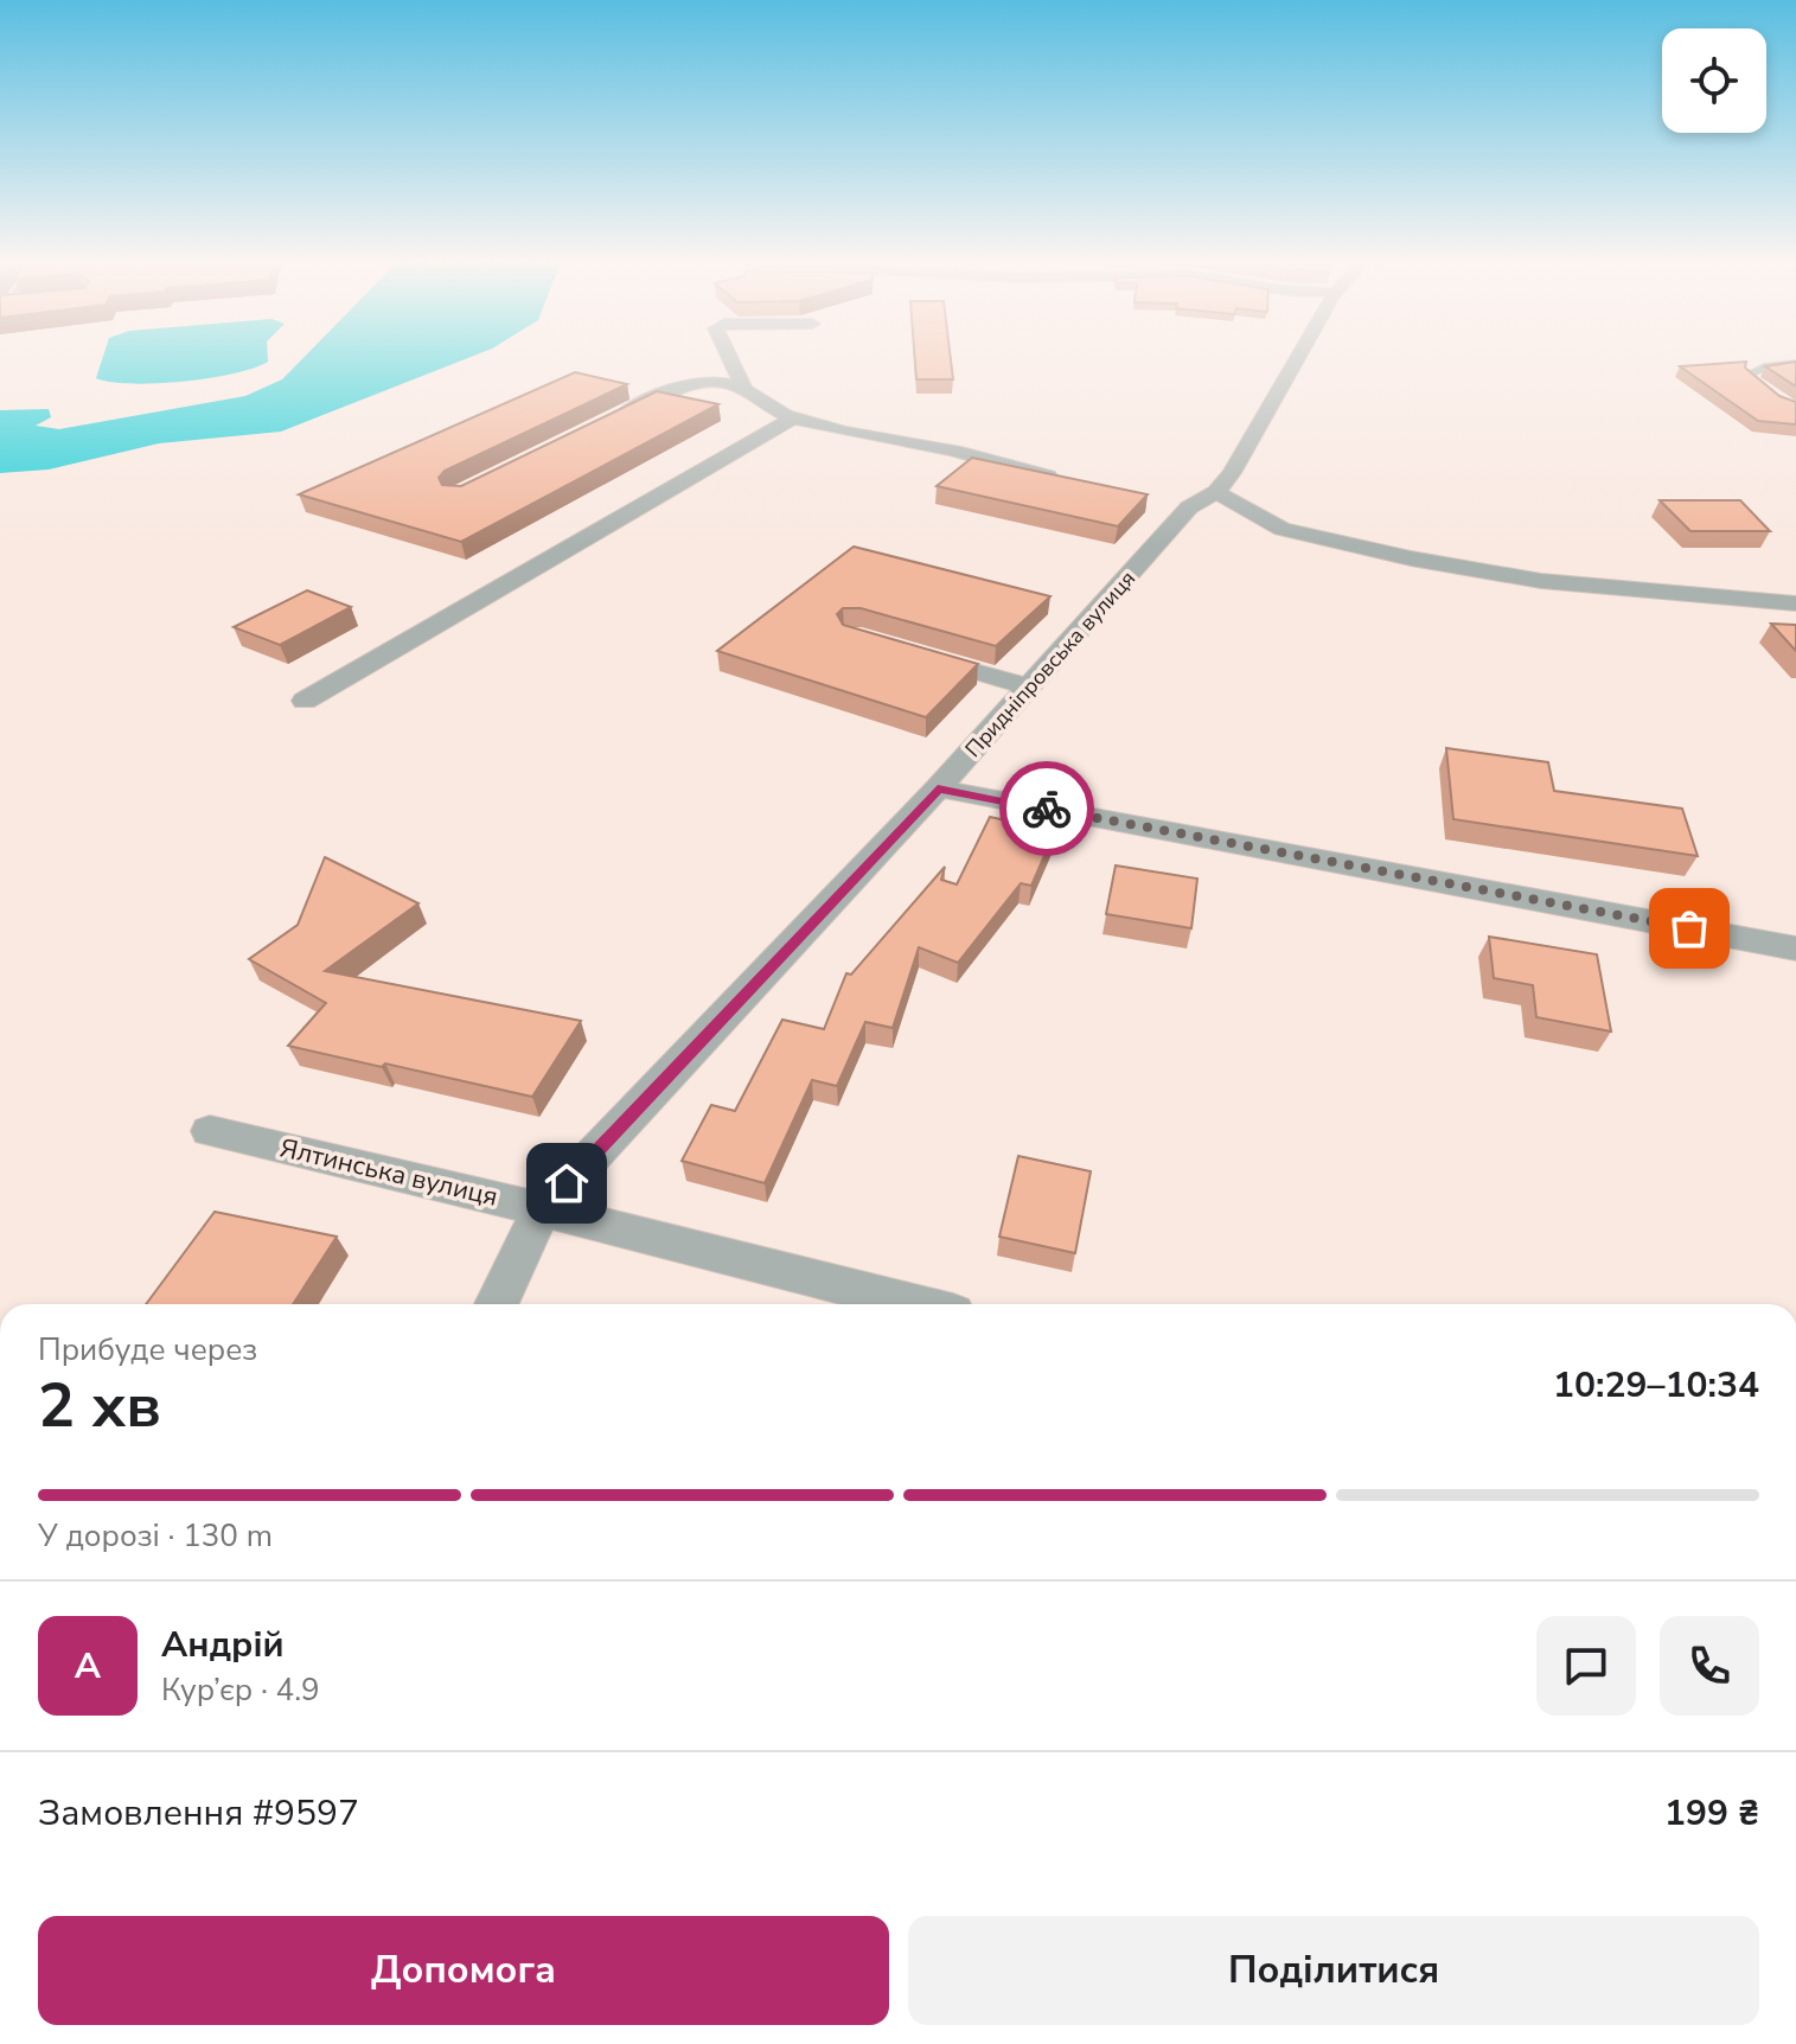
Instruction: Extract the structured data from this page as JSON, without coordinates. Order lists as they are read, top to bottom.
{
  "streets": {
    "street": ["Придніпровська вулиця", "Ялтинська вулиця"]
  },
  "crossings": [
    ["Придніпровська вулиця", "Ялтинська вулиця"]
  ],
  "page": {
    "heading": ["2 хв", "Прибуде через", "10:29–10:34"],
    "panel": [
      "Андрій",
      "Кур’єр · 4.9",
      "Замовлення #9597",
      "199 ₴"
    ],
    "bar": "У дорозі · 130 m",
    "round": "А",
    "buttons": ["Допомога", "Поділитися"]
  }
}
